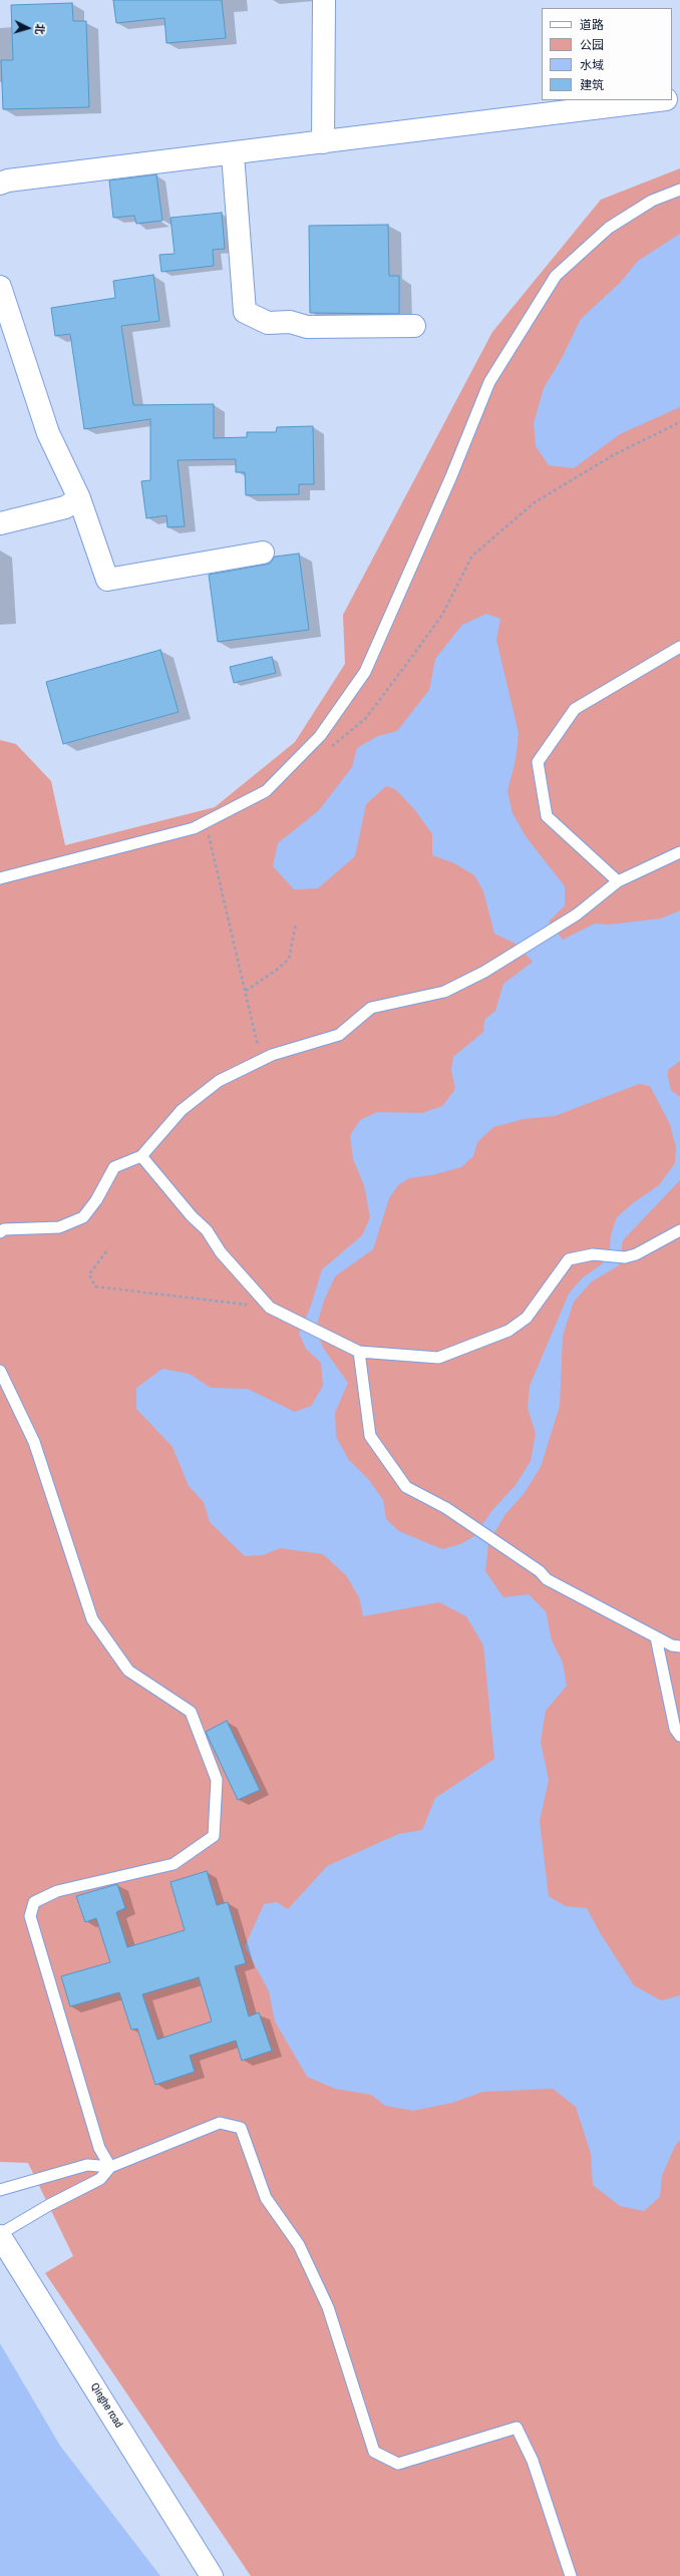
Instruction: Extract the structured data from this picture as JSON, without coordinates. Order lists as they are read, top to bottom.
{
  "streets": {
    "street": ["Qinghe road"]
  },
  "legend": [
    "道路",
    "公园",
    "水域",
    "建筑"
  ],
  "north": "right"
}
